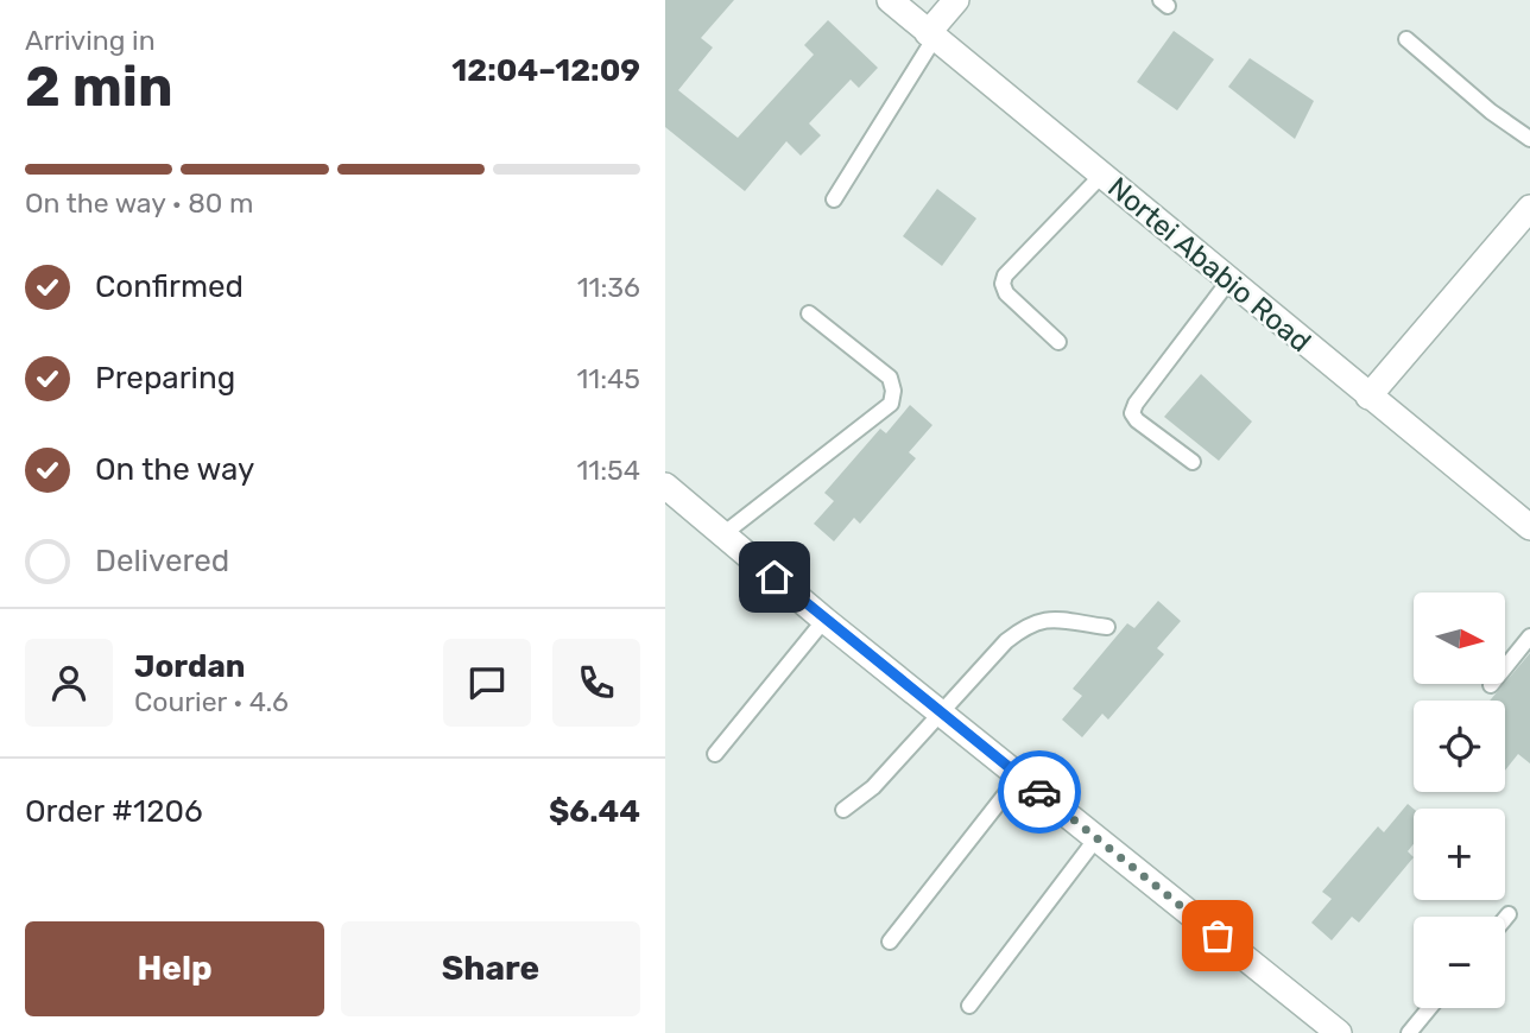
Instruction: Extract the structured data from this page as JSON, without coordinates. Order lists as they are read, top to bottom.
{
  "streets": {
    "street": ["Nortei Ababio Road"]
  },
  "north": "right",
  "page": {
    "heading": ["2 min", "Arriving in", "12:04–12:09"],
    "panel": [
      "Jordan",
      "Courier · 4.6",
      "Order #1206",
      "$6.44"
    ],
    "bar": "On the way · 80 m",
    "list": [
      ["Confirmed", "11:36"],
      ["Preparing", "11:45"],
      ["On the way", "11:54"],
      "Delivered"
    ],
    "map_buttons": ["+", "−"],
    "buttons": ["Help", "Share"]
  }
}
